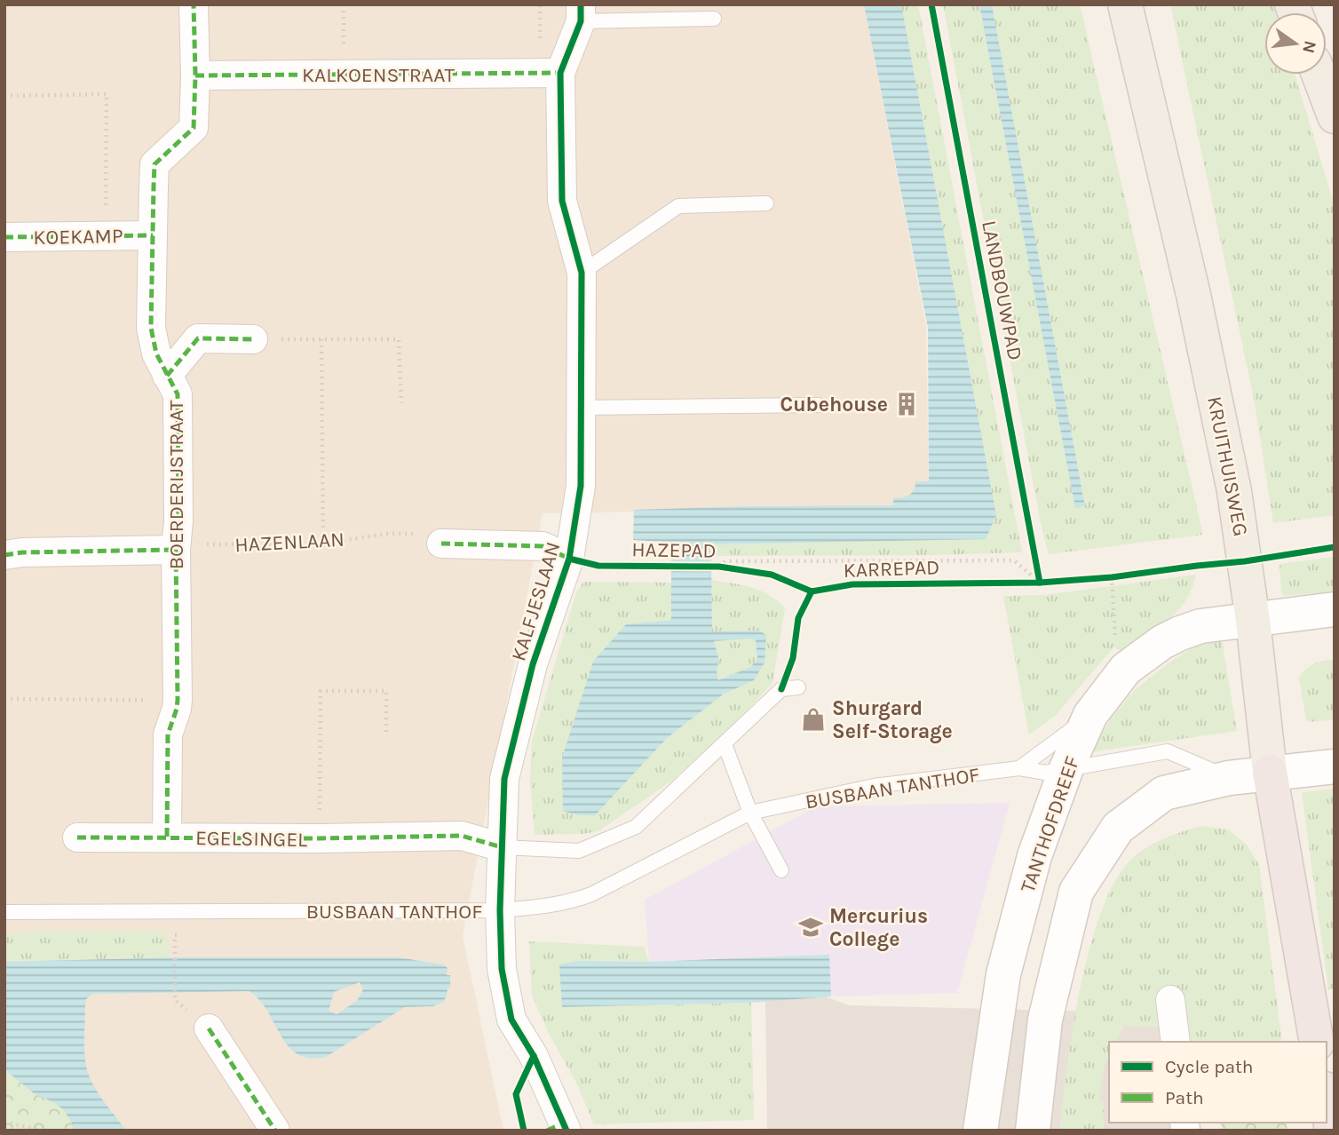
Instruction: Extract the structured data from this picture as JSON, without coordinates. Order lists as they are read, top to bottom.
{
  "streets": {
    "highway": ["KRUITHUISWEG"],
    "street": [
      "KALKOENSTRAAT",
      "KOEKAMP",
      "BOERDERIJSTRAAT",
      "KALFJESLAAN",
      "TANTHOFDREEF",
      "EGELSINGEL"
    ],
    "lane": ["BUSBAAN TANTHOF"],
    "path": ["HAZENLAAN"],
    "cycle path": ["LANDBOUWPAD", "HAZEPAD", "KARREPAD"]
  },
  "crossings": [
    ["KALKOENSTRAAT", "BOERDERIJSTRAAT"],
    ["KALKOENSTRAAT", "KALFJESLAAN"],
    ["KOEKAMP", "BOERDERIJSTRAAT"],
    ["KRUITHUISWEG", "TANTHOFDREEF"],
    ["BOERDERIJSTRAAT", "HAZENLAAN"],
    ["BOERDERIJSTRAAT", "EGELSINGEL"],
    ["KALFJESLAAN", "BUSBAAN TANTHOF"],
    ["KALFJESLAAN", "EGELSINGEL"],
    ["BUSBAAN TANTHOF", "TANTHOFDREEF"]
  ],
  "places": {
    "building": ["Cubehouse"],
    "shop": ["Shurgard Self-Storage"],
    "school or university": ["Mercurius College"]
  },
  "legend": ["Cycle path", "Path"],
  "north": "right"
}
